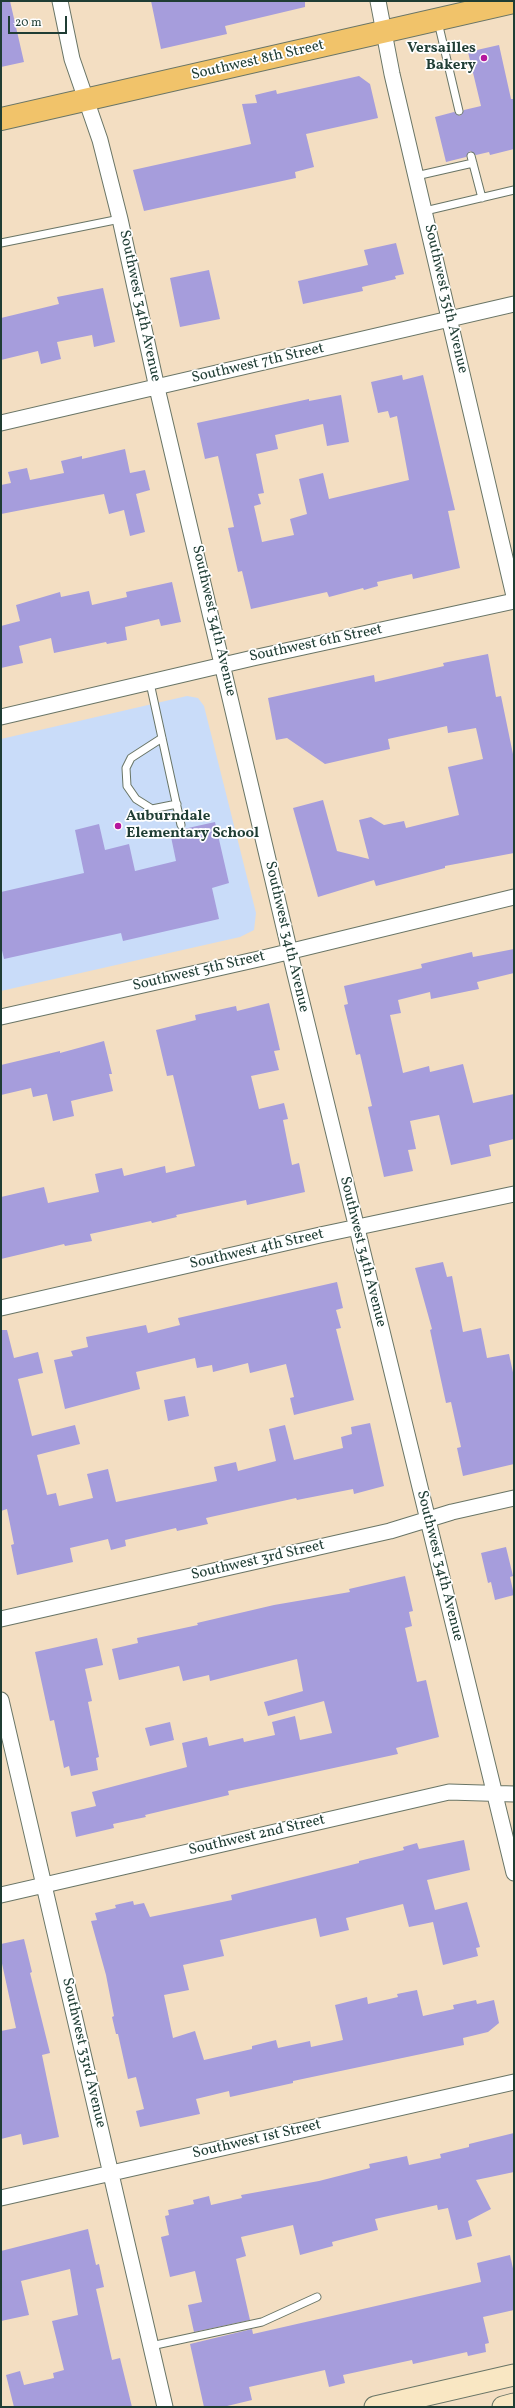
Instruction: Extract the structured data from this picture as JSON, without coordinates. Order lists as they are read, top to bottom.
{
  "streets": {
    "main road": ["Southwest 8th Street"],
    "street": [
      "Southwest 35th Avenue",
      "Southwest 34th Avenue",
      "Southwest 7th Street",
      "Southwest 6th Street",
      "Southwest 5th Street",
      "Southwest 4th Street",
      "Southwest 3rd Street",
      "Southwest 2nd Street",
      "Southwest 33rd Avenue",
      "Southwest 1st Street"
    ]
  },
  "crossings": [
    ["Southwest 8th Street", "Southwest 35th Avenue"],
    ["Southwest 8th Street", "Southwest 34th Avenue"],
    ["Southwest 35th Avenue", "Southwest 7th Street"],
    ["Southwest 34th Avenue", "Southwest 7th Street"],
    ["Southwest 34th Avenue", "Southwest 6th Street"],
    ["Southwest 34th Avenue", "Southwest 5th Street"],
    ["Southwest 34th Avenue", "Southwest 4th Street"],
    ["Southwest 34th Avenue", "Southwest 3rd Street"],
    ["Southwest 34th Avenue", "Southwest 2nd Street"],
    ["Southwest 2nd Street", "Southwest 33rd Avenue"],
    ["Southwest 33rd Avenue", "Southwest 1st Street"]
  ],
  "places": ["Versailles Bakery", "Auburndale Elementary School"],
  "scale_bar": "20 m"
}
